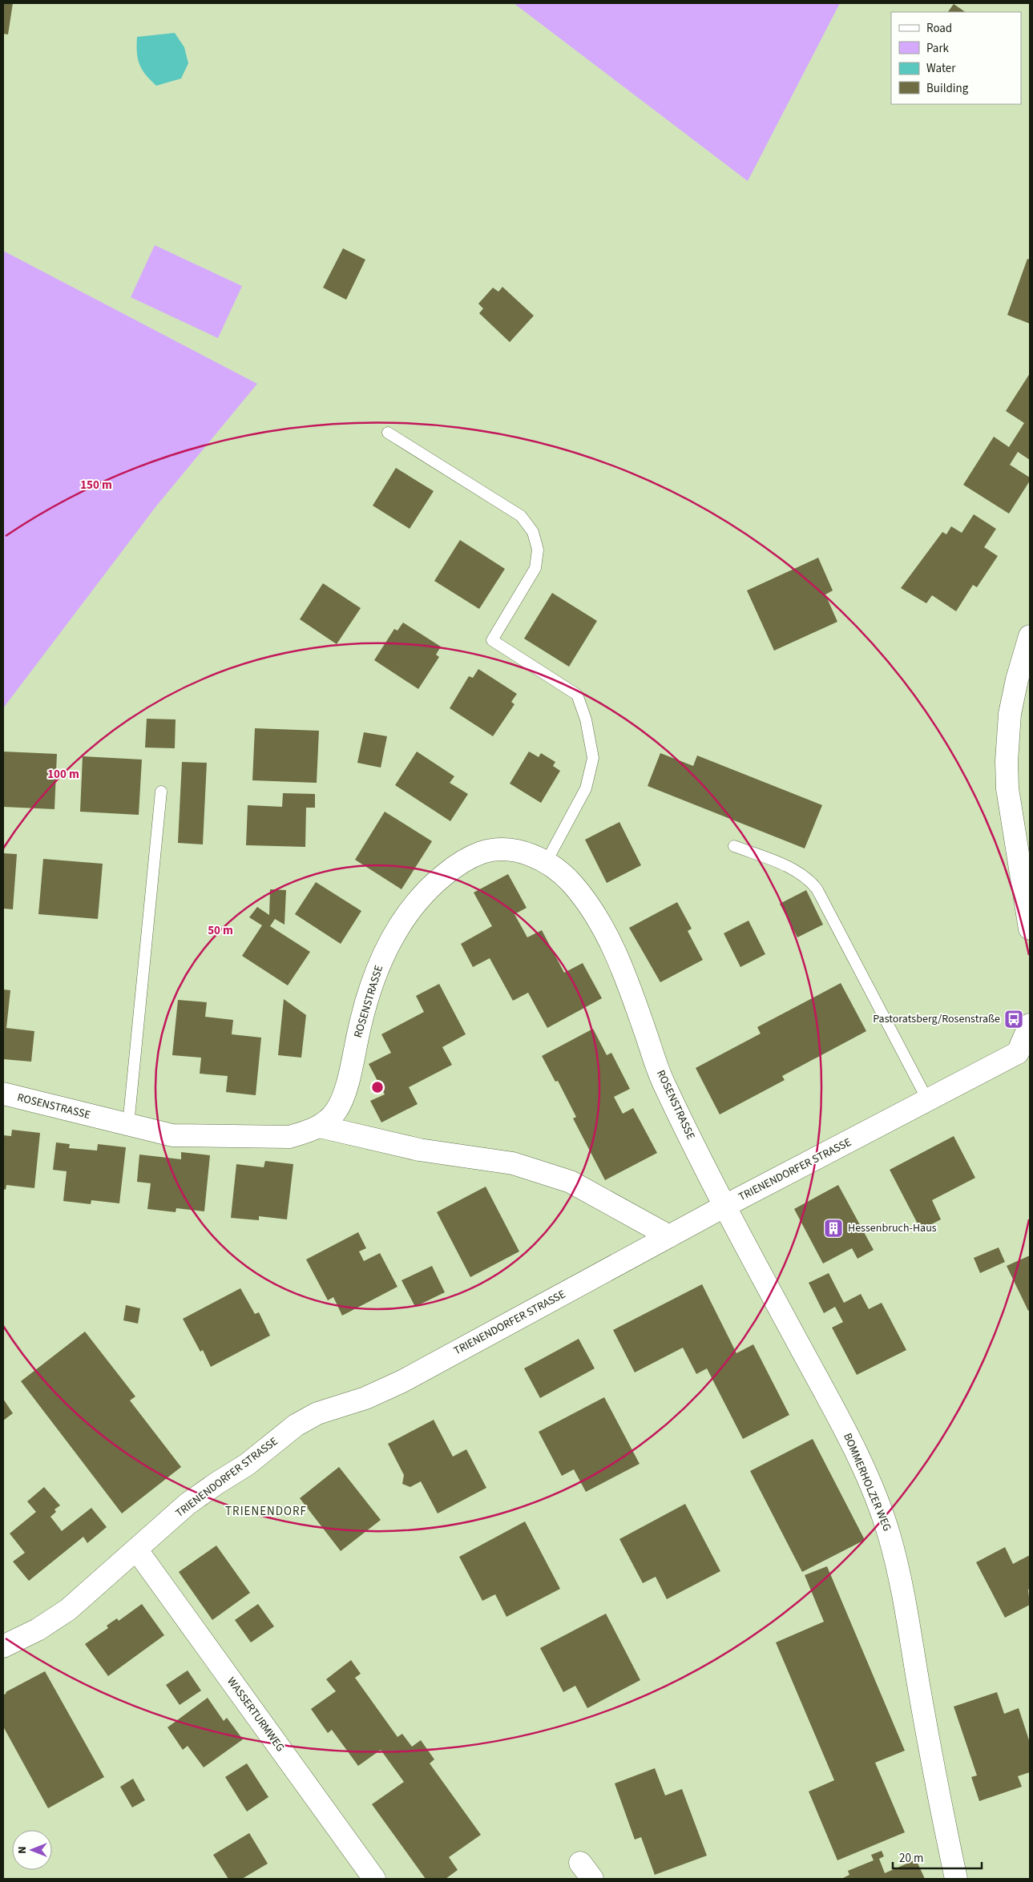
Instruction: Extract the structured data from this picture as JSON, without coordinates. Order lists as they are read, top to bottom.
{
  "streets": {
    "street": [
      "ROSENSTRASSE",
      "TRIENENDORFER STRASSE",
      "BOMMERHOLZER WEG",
      "WASSERTURMWEG"
    ]
  },
  "crossings": [
    ["ROSENSTRASSE", "TRIENENDORFER STRASSE"],
    ["ROSENSTRASSE", "BOMMERHOLZER WEG"],
    ["TRIENENDORFER STRASSE", "BOMMERHOLZER WEG"],
    ["TRIENENDORFER STRASSE", "WASSERTURMWEG"]
  ],
  "districts": ["TRIENENDORF"],
  "places": {
    "bus stop": ["Pastoratsberg/Rosenstraße"],
    "building": ["Hessenbruch-Haus"]
  },
  "legend": [
    "Road",
    "Park",
    "Water",
    "Building"
  ],
  "scale_bar": "20 m",
  "north": "left",
  "rings": ["150 m", "100 m", "50 m"]
}
